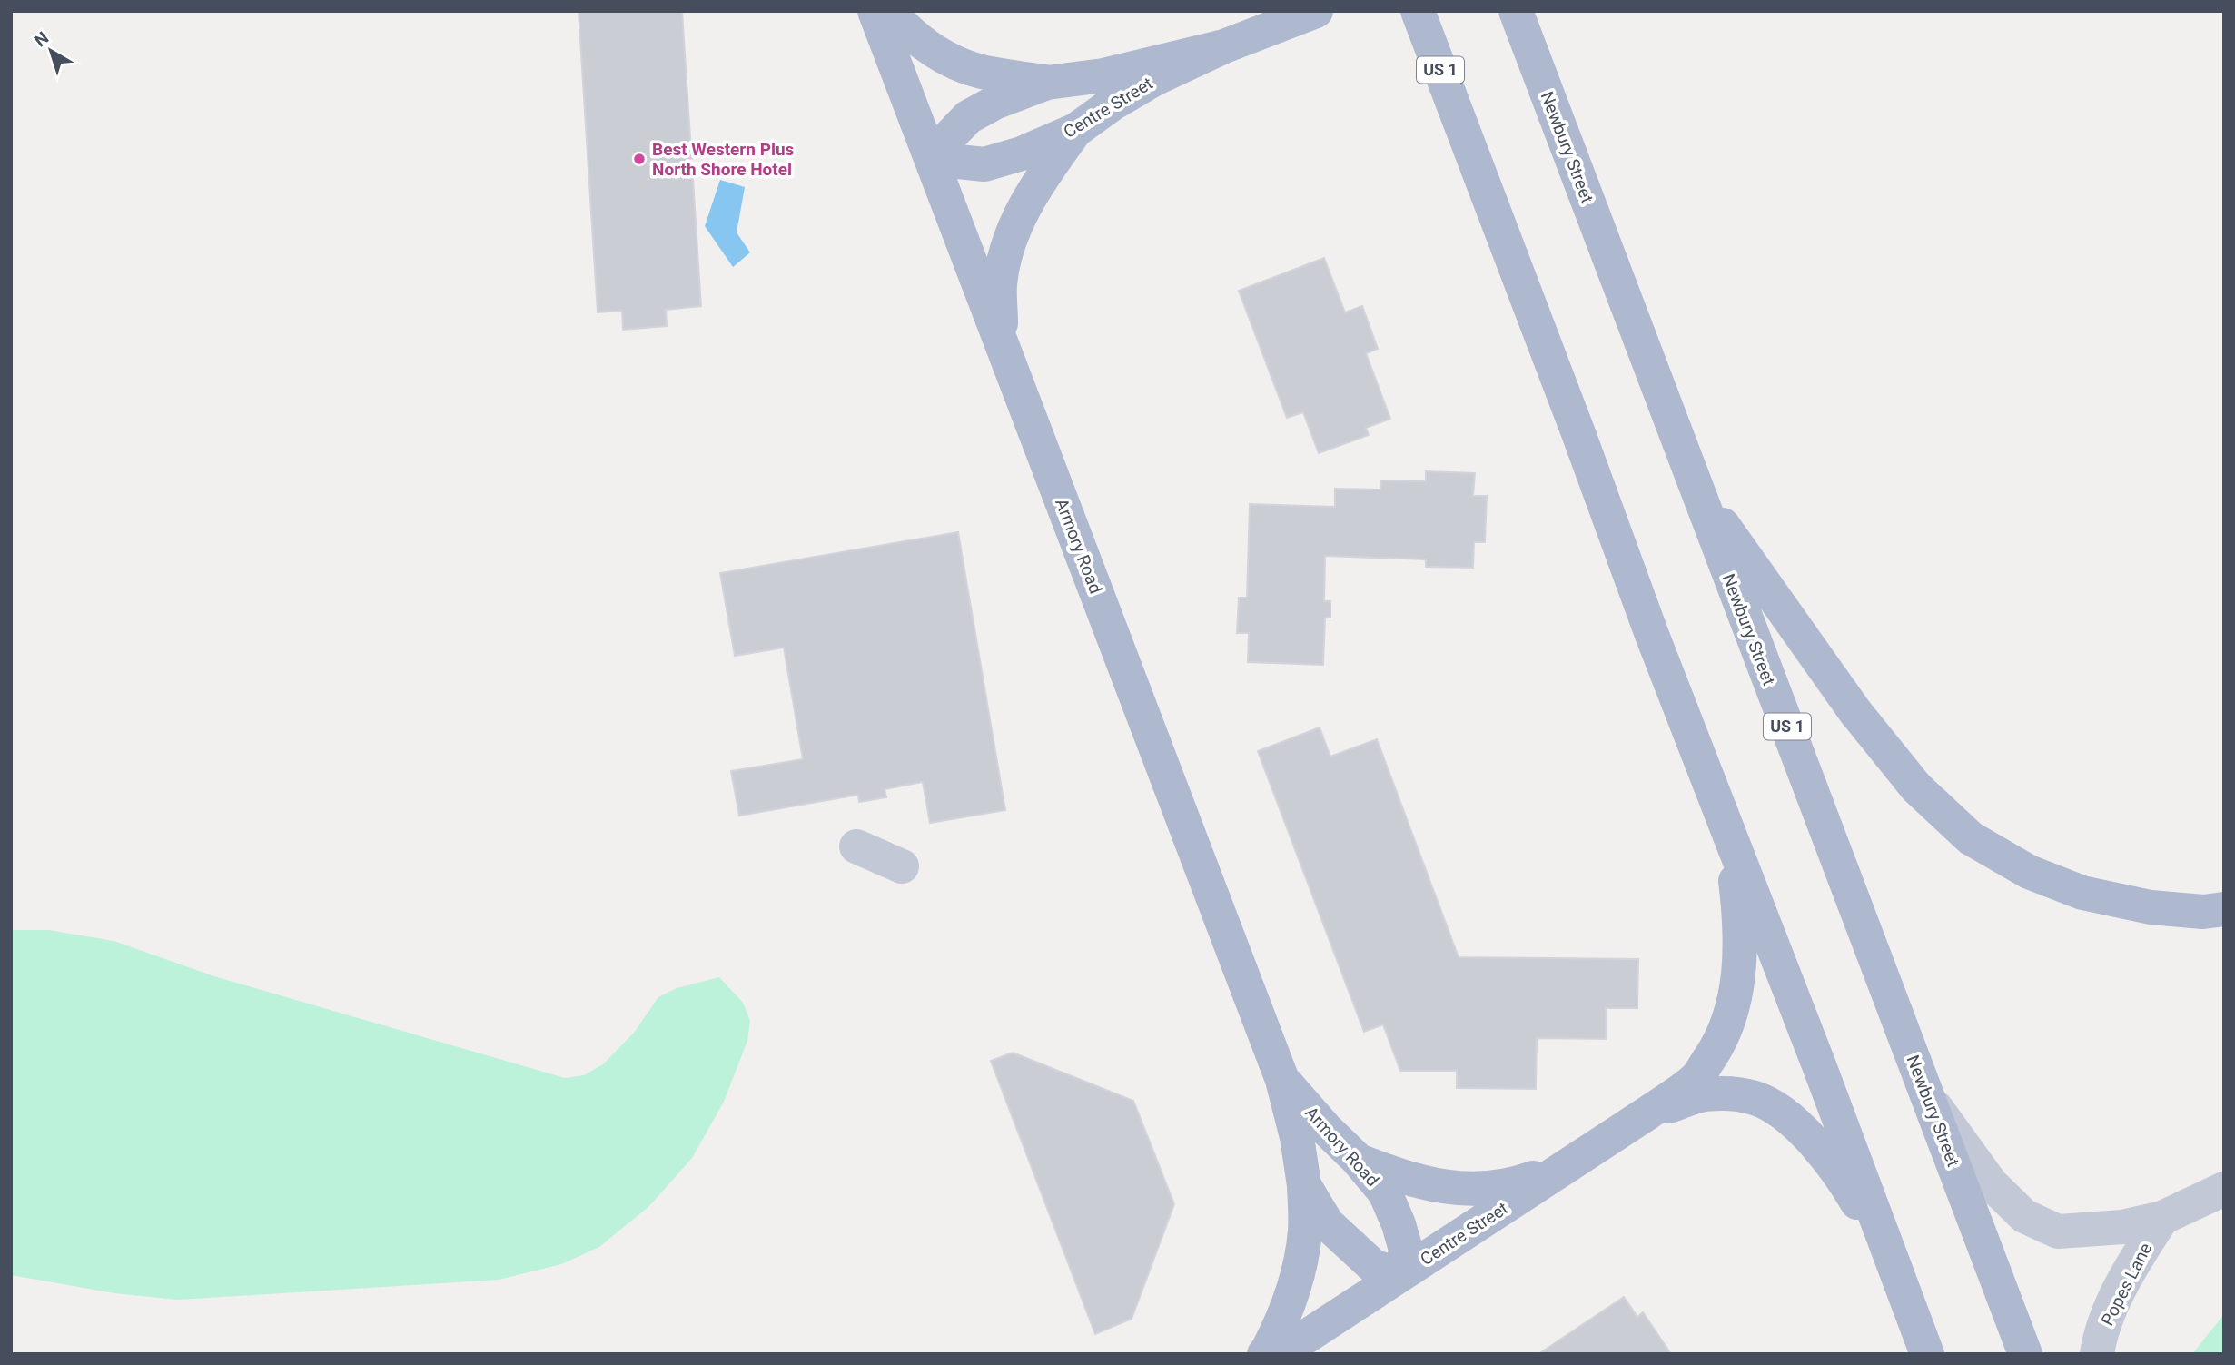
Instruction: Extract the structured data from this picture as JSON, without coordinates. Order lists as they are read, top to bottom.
{
  "streets": {
    "main road": [
      "US 1",
      "Centre Street",
      "Newbury Street",
      "Armory Road"
    ],
    "street": ["Popes Lane"]
  },
  "crossings": [
    ["US 1", "Centre Street"],
    ["Centre Street", "Armory Road"],
    ["Newbury Street", "Popes Lane"]
  ],
  "places": ["Best Western Plus North Shore Hotel"],
  "north": "top left"
}
